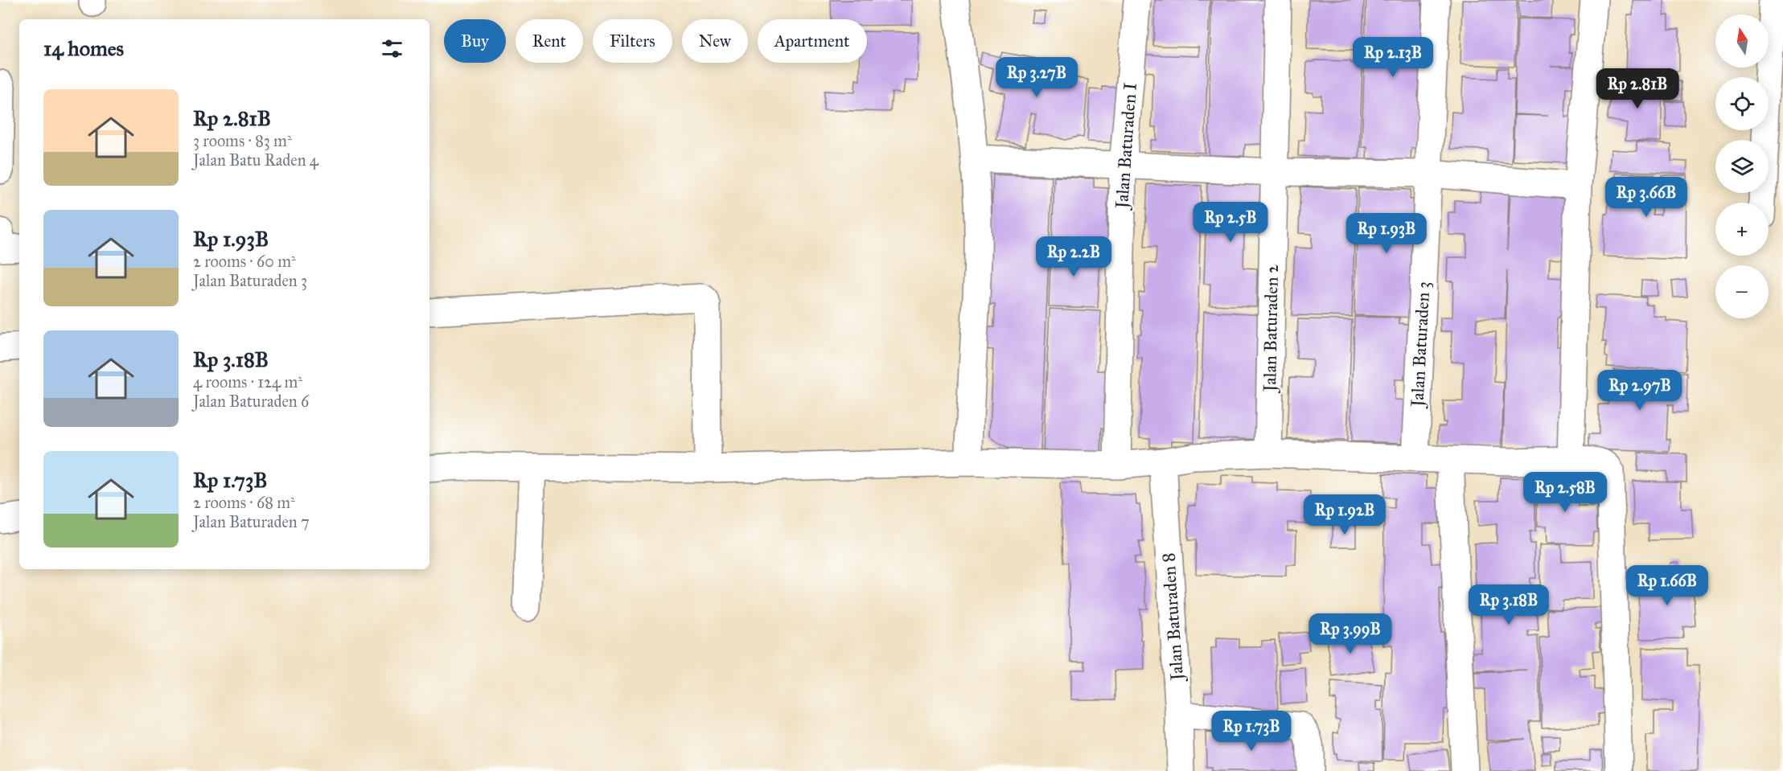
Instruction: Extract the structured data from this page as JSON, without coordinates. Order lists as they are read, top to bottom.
{
  "streets": {
    "street": [
      "Jalan Baturaden I",
      "Jalan Baturaden 2",
      "Jalan Baturaden 3",
      "Jalan Baturaden 8"
    ]
  },
  "north": "top",
  "page": {
    "map_buttons": ["+", "−"],
    "chip": [
      "Buy",
      "Rent",
      "Filters",
      "New",
      "Apartment"
    ],
    "heading": "14 homes",
    "price": [
      "Rp 2.13B",
      "Rp 3.27B",
      "Rp 2.81B",
      "Rp 3.66B",
      "Rp 2.5B",
      "Rp 1.93B",
      "Rp 2.2B",
      "Rp 2.97B",
      "Rp 2.58B",
      "Rp 1.92B",
      "Rp 1.66B",
      "Rp 3.18B",
      "Rp 3.99B",
      "Rp 1.73B"
    ],
    "list": [
      {
        "name": "Rp 2.81B",
        "note": "3 rooms · 83 m² · Jalan Batu Raden 4"
      },
      {
        "name": "Rp 1.93B",
        "note": "2 rooms · 60 m² · Jalan Baturaden 3"
      },
      {
        "name": "Rp 3.18B",
        "note": "4 rooms · 124 m² · Jalan Baturaden 6"
      },
      {
        "name": "Rp 1.73B",
        "note": "2 rooms · 68 m² · Jalan Baturaden 7"
      }
    ]
  }
}
